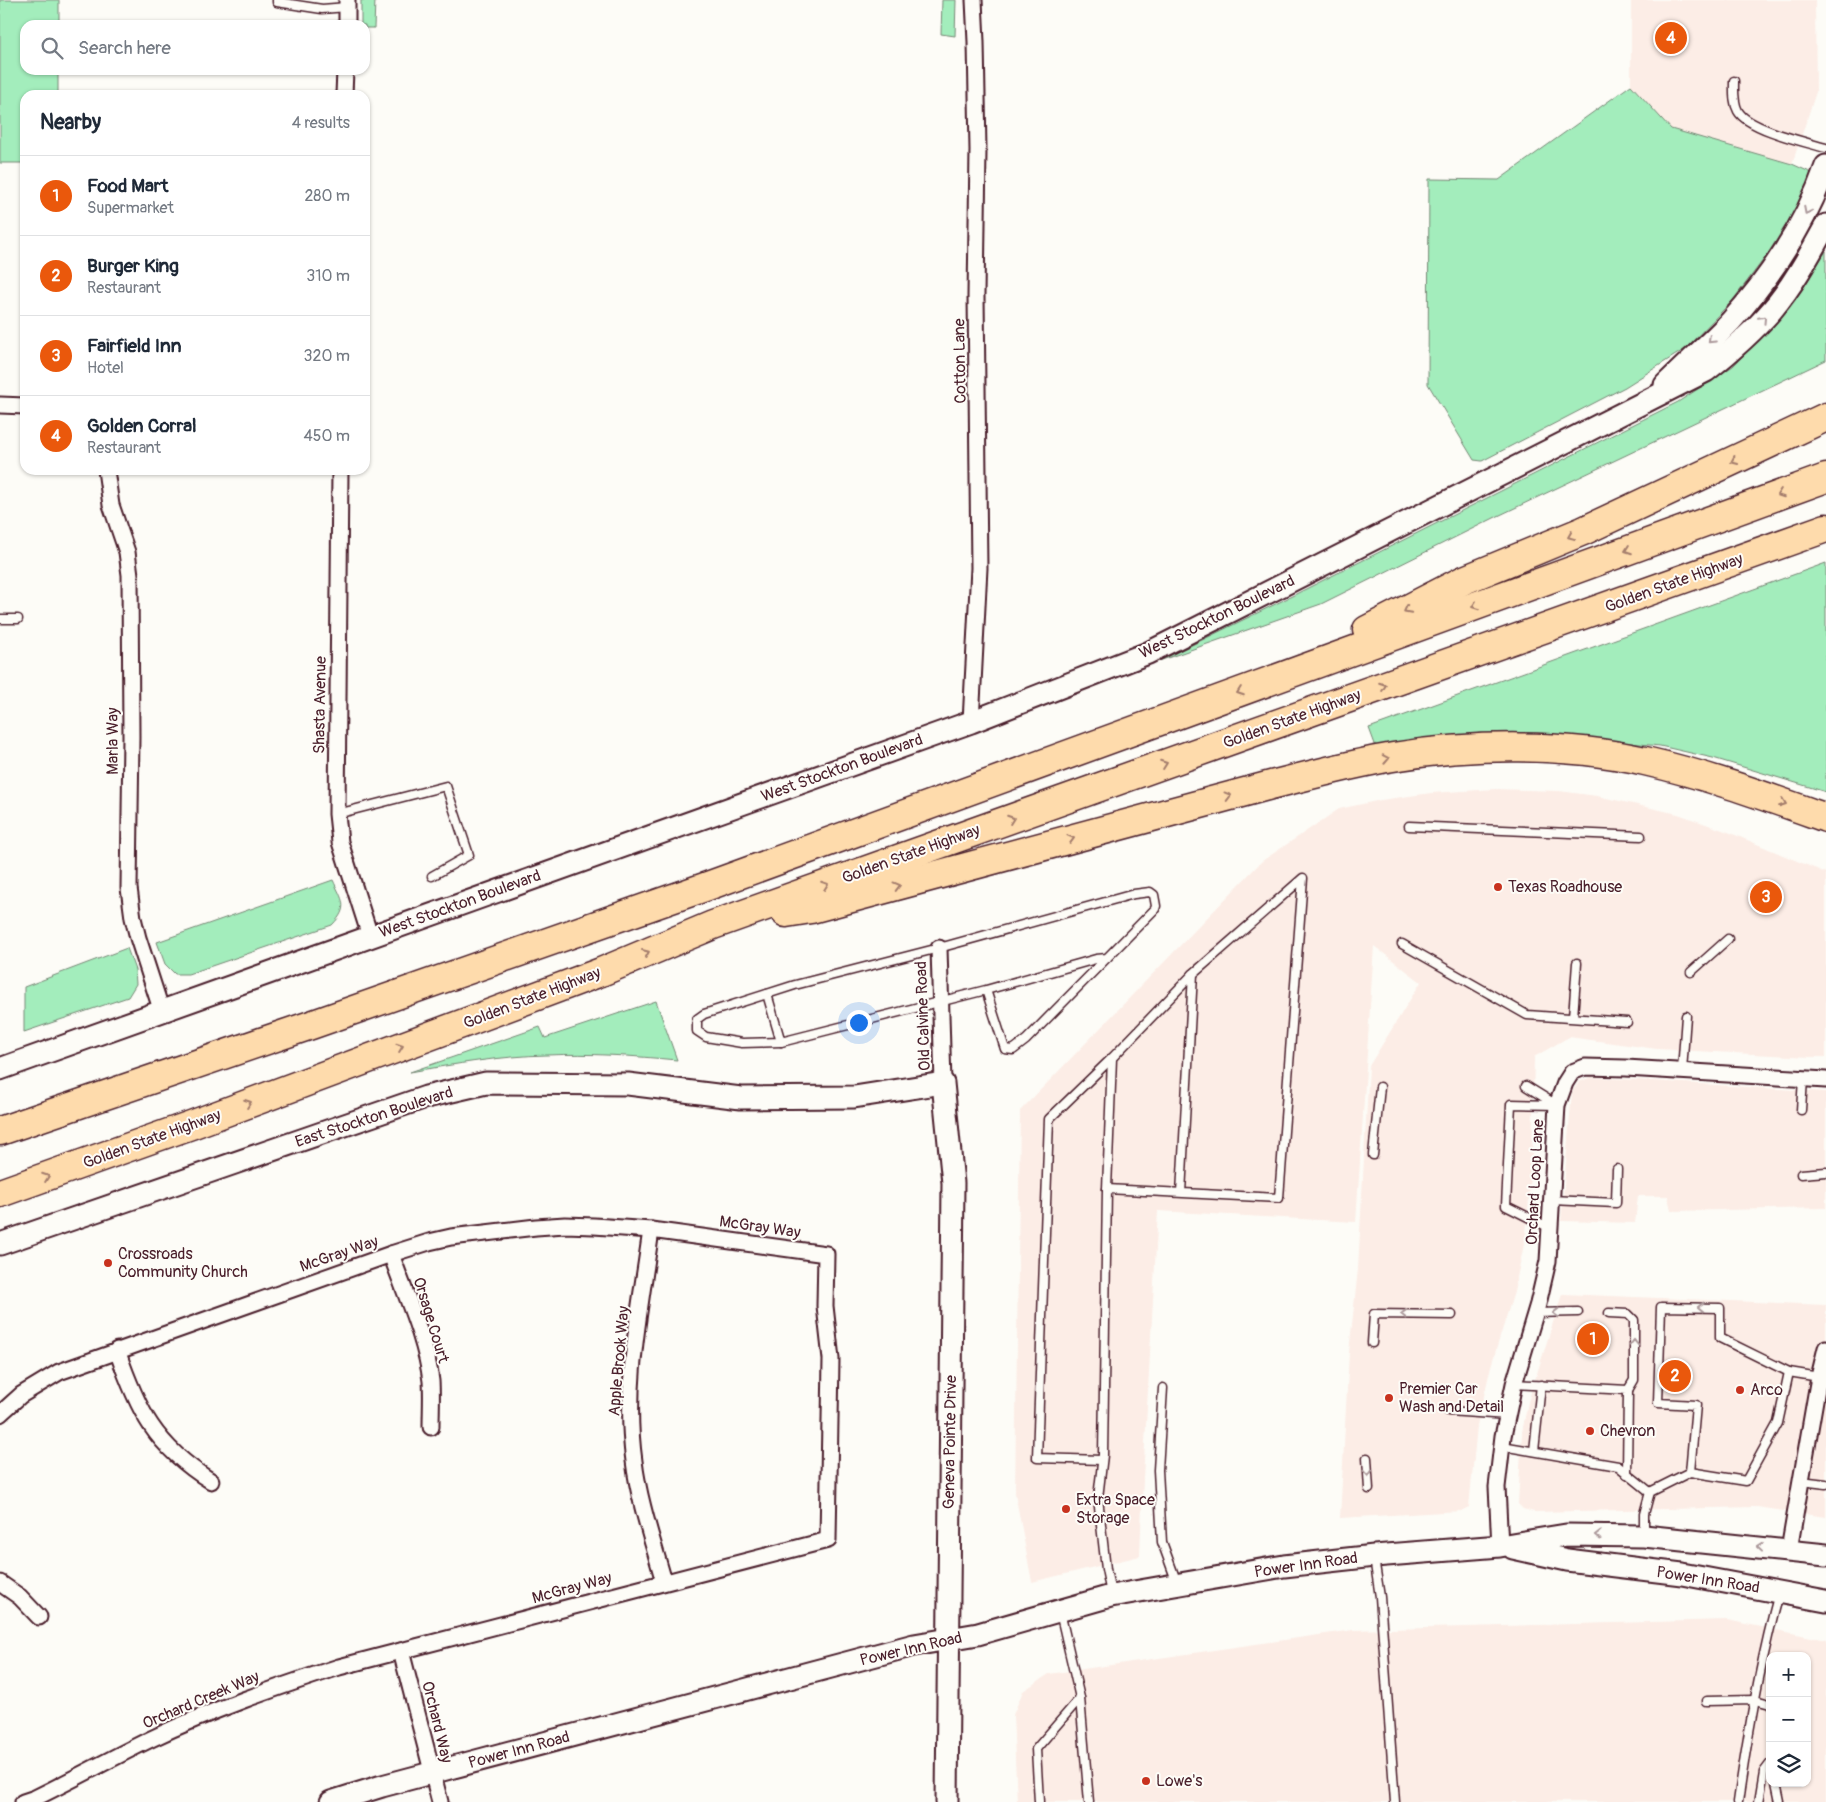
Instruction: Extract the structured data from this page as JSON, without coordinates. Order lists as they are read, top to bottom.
{
  "streets": {
    "highway": ["Golden State Highway"],
    "street": [
      "Cotton Lane",
      "West Stockton Boulevard",
      "Shasta Avenue",
      "Marla Way",
      "Old Calvine Road",
      "East Stockton Boulevard",
      "Orchard Loop Lane",
      "McGray Way",
      "Orsage Court",
      "Apple Brook Way",
      "Geneva Pointe Drive",
      "Power Inn Road",
      "Orchard Creek Way",
      "Orchard Way"
    ]
  },
  "crossings": [
    ["Cotton Lane", "West Stockton Boulevard"],
    ["West Stockton Boulevard", "Shasta Avenue"],
    ["West Stockton Boulevard", "Marla Way"],
    ["Old Calvine Road", "East Stockton Boulevard"],
    ["Old Calvine Road", "Geneva Pointe Drive"],
    ["East Stockton Boulevard", "Geneva Pointe Drive"],
    ["Orchard Loop Lane", "Power Inn Road"],
    ["McGray Way", "Orsage Court"],
    ["McGray Way", "Apple Brook Way"],
    ["McGray Way", "Orchard Creek Way"],
    ["McGray Way", "Orchard Way"],
    ["Geneva Pointe Drive", "Power Inn Road"],
    ["Power Inn Road", "Orchard Way"],
    ["Orchard Creek Way", "Orchard Way"]
  ],
  "places": [
    "Texas Roadhouse",
    "Crossroads Community Church",
    "Arco",
    "Premier Car Wash and Detail",
    "Chevron",
    "Extra Space Storage",
    "Lowe's"
  ],
  "page": {
    "pins": [
      "4",
      "3",
      "1",
      "2"
    ],
    "search": "Search here",
    "heading": ["Nearby", "4 results"],
    "list": [
      {
        "mark": "1",
        "name": "Food Mart",
        "note": "Supermarket",
        "value": "280 m"
      },
      {
        "mark": "2",
        "name": "Burger King",
        "note": "Restaurant",
        "value": "310 m"
      },
      {
        "mark": "3",
        "name": "Fairfield Inn",
        "note": "Hotel",
        "value": "320 m"
      },
      {
        "mark": "4",
        "name": "Golden Corral",
        "note": "Restaurant",
        "value": "450 m"
      }
    ],
    "map_buttons": ["+", "−"]
  }
}
